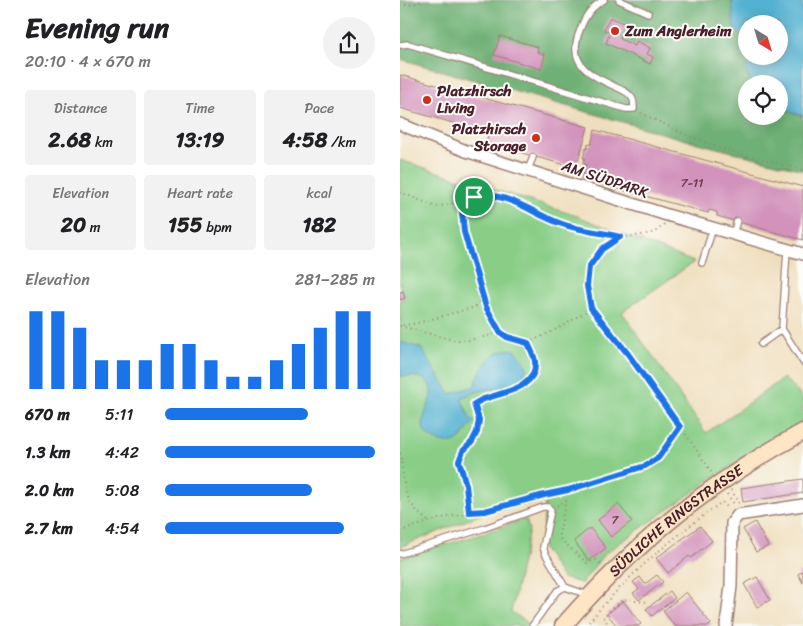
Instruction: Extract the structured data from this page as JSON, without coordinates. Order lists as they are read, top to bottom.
{
  "streets": {
    "main road": ["SÜDLICHE RINGSTRASSE"],
    "street": ["AM SÜDPARK"]
  },
  "places": ["Zum Anglerheim", "Platzhirsch Living", "Platzhirsch Storage"],
  "house_numbers": ["7-11", "7"],
  "north": "bottom right",
  "page": {
    "heading": ["Evening run", "20:10 · 4 × 670 m"],
    "stats": [
      ["Distance", "2.68 km"],
      ["Time", "13:19"],
      ["Pace", "4:58 /km"],
      ["Elevation", "20 m"],
      ["Heart rate", "155 bpm"],
      ["kcal", "182"]
    ],
    "chart": ["Elevation", "281–285 m"],
    "list": [
      {
        "name": "670 m",
        "note": "5:11"
      },
      {
        "name": "1.3 km",
        "note": "4:42"
      },
      {
        "name": "2.0 km",
        "note": "5:08"
      },
      {
        "name": "2.7 km",
        "note": "4:54"
      }
    ]
  }
}
